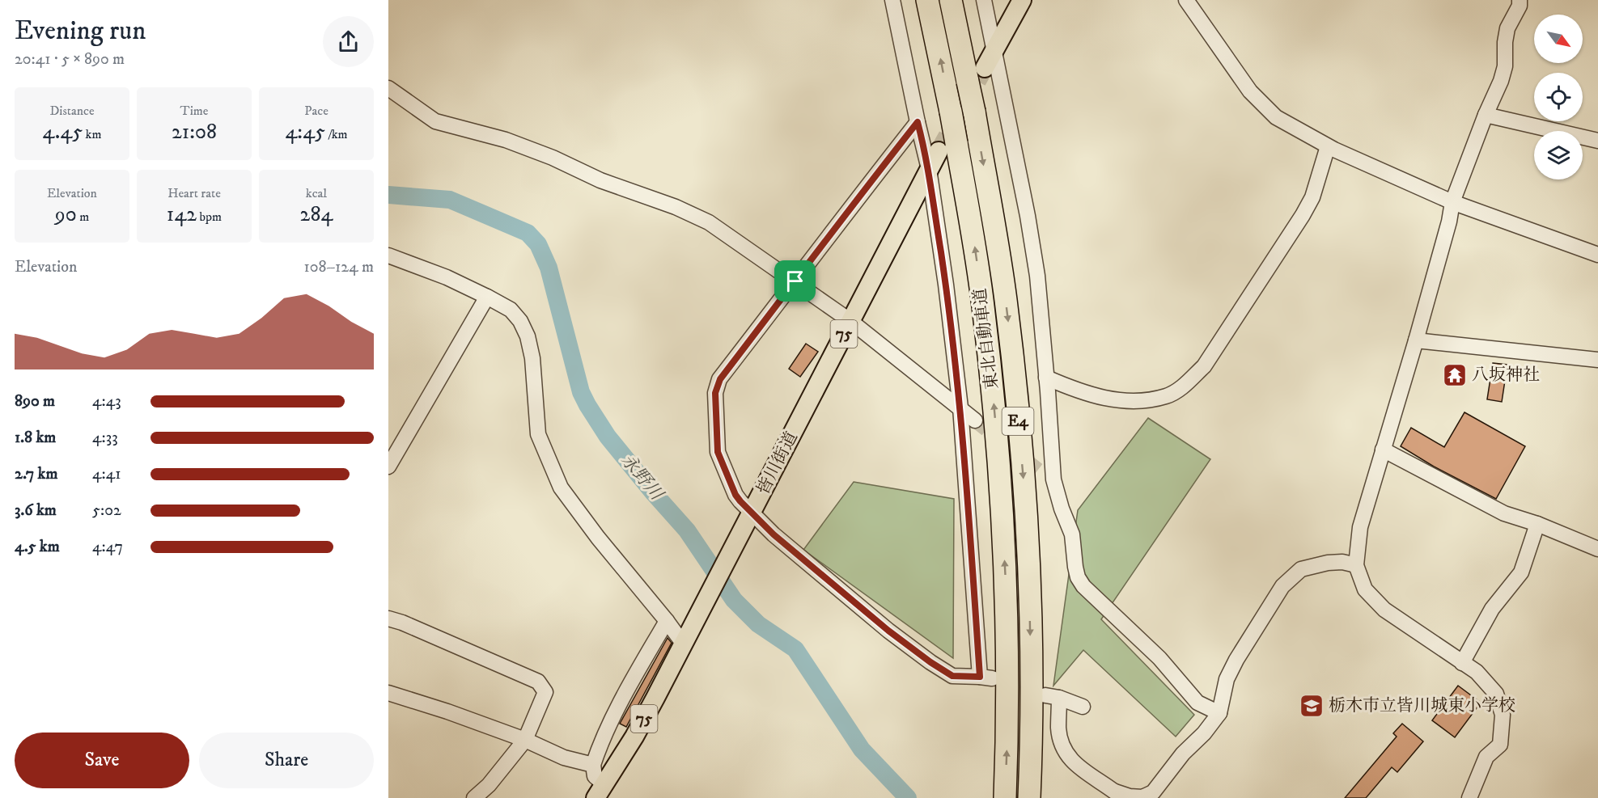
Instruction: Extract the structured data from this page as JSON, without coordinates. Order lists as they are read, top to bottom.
{
  "streets": {
    "highway": ["東北自動車道", "E4"],
    "main road": ["75", "皆川街道"]
  },
  "crossings": [
    ["東北自動車道", "皆川街道"]
  ],
  "water": ["永野川"],
  "places": {
    "temple": ["八坂神社"],
    "school or university": ["栃木市立皆川城東小学校"]
  },
  "north": "bottom right",
  "page": {
    "heading": ["Evening run", "20:41 · 5 × 890 m"],
    "stats": [
      ["Distance", "4.45 km"],
      ["Time", "21:08"],
      ["Pace", "4:45 /km"],
      ["Elevation", "90 m"],
      ["Heart rate", "142 bpm"],
      ["kcal", "284"]
    ],
    "chart": ["Elevation", "108–124 m"],
    "list": [
      {
        "name": "890 m",
        "note": "4:43"
      },
      {
        "name": "1.8 km",
        "note": "4:33"
      },
      {
        "name": "2.7 km",
        "note": "4:41"
      },
      {
        "name": "3.6 km",
        "note": "5:02"
      },
      {
        "name": "4.5 km",
        "note": "4:47"
      }
    ],
    "buttons": ["Save", "Share"]
  }
}
